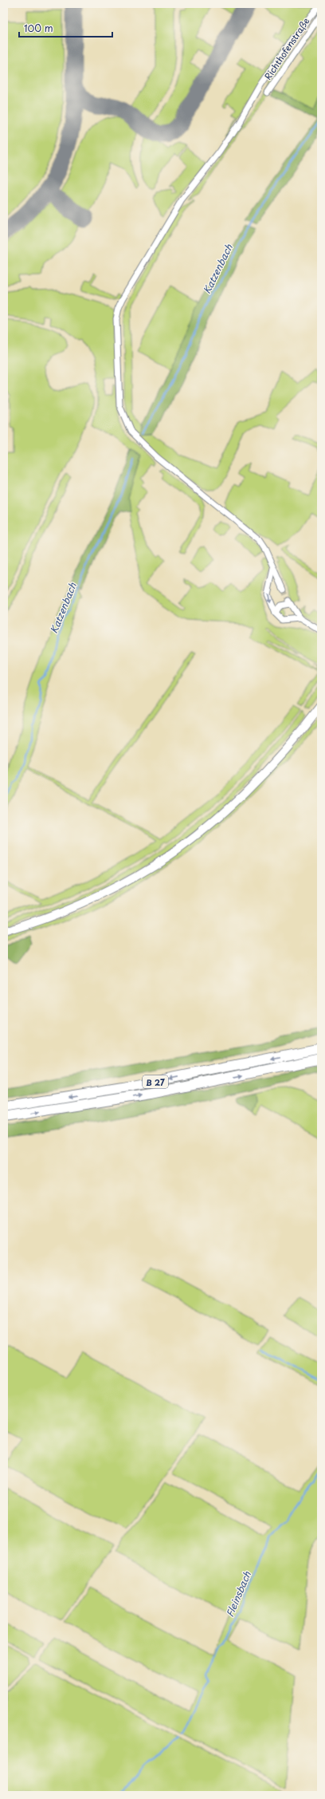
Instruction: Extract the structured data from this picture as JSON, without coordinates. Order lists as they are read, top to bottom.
{
  "streets": {
    "highway": ["B 27"],
    "street": ["Richthofenstraße"]
  },
  "water": ["Katzenbach", "Fleinsbach"],
  "scale_bar": "100 m"
}
